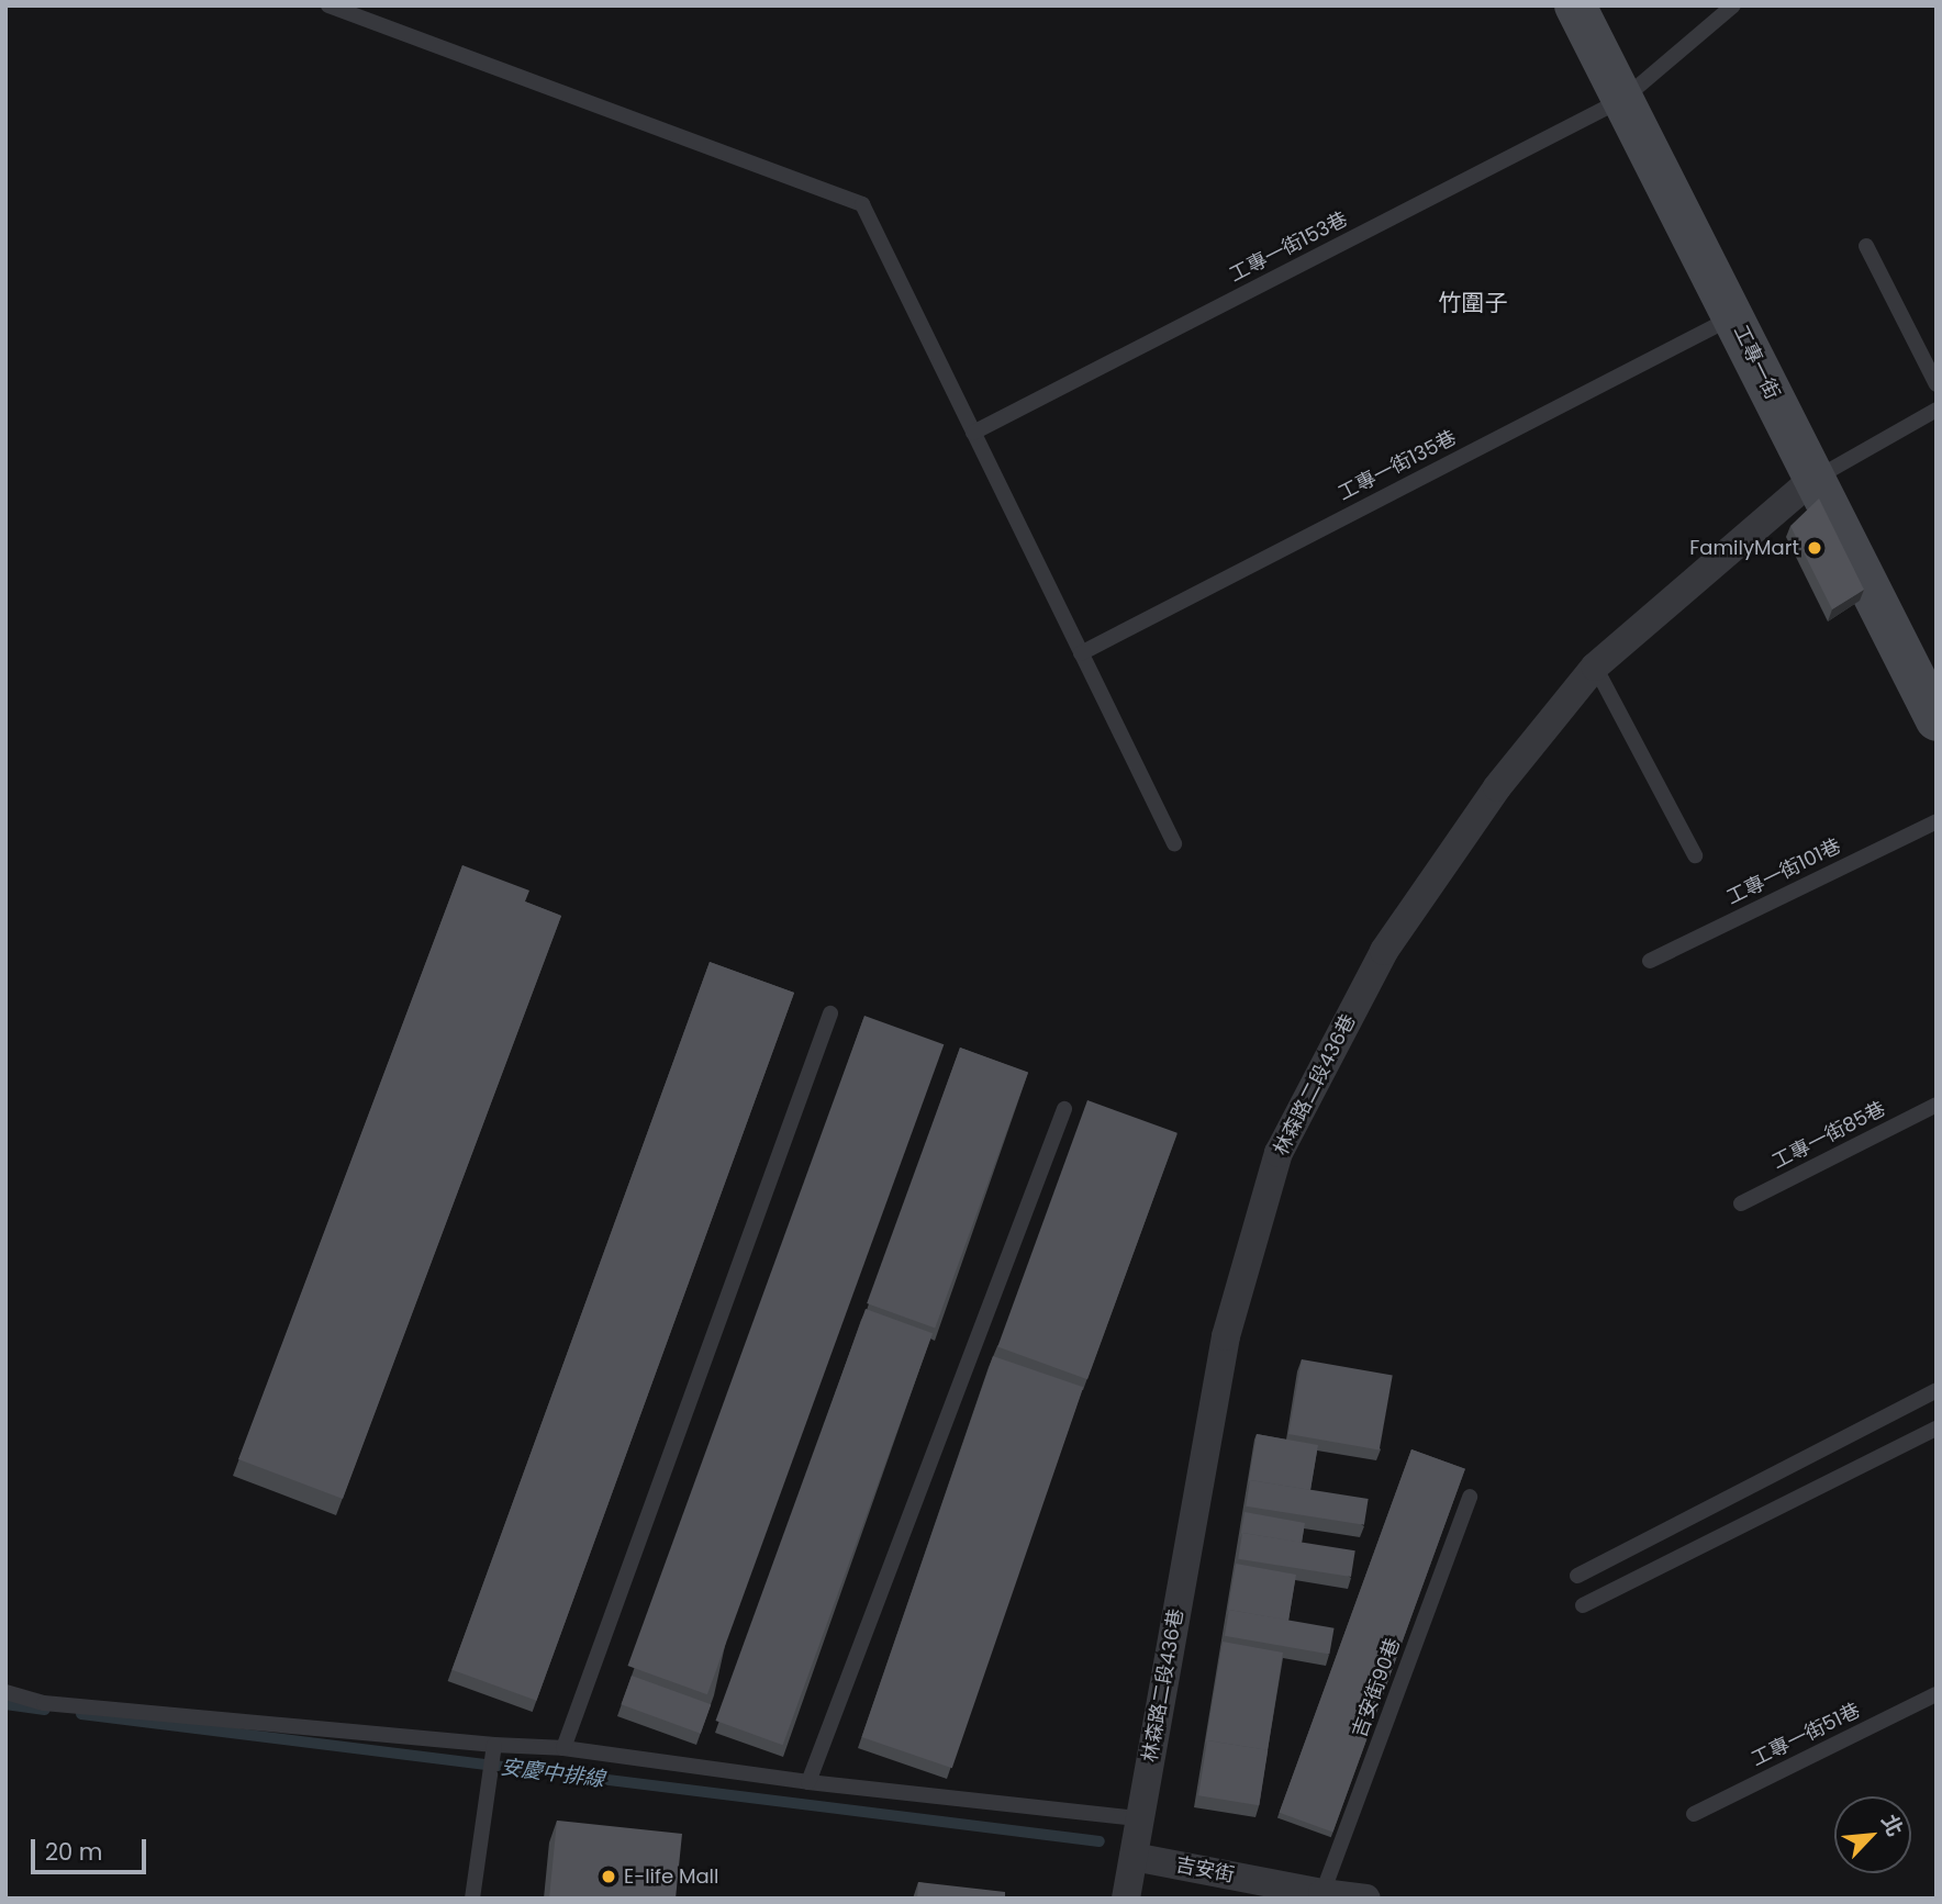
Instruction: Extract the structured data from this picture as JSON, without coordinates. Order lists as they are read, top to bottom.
{
  "streets": {
    "street": ["工專一街", "林森路二段436巷", "吉安街"],
    "lane": [
      "工專一街153巷",
      "工專一街135巷",
      "工專一街101巷",
      "工專一街85巷",
      "吉安街90巷",
      "工專一街51巷"
    ]
  },
  "crossings": [
    ["工專一街153巷", "工專一街"],
    ["工專一街", "工專一街135巷"],
    ["工專一街", "林森路二段436巷"],
    ["林森路二段436巷", "吉安街"],
    ["吉安街90巷", "吉安街"]
  ],
  "districts": ["竹圍子"],
  "water": ["安慶中排線"],
  "places": ["FamilyMart", "E-life Mall"],
  "scale_bar": "20 m",
  "north": "top right"
}
